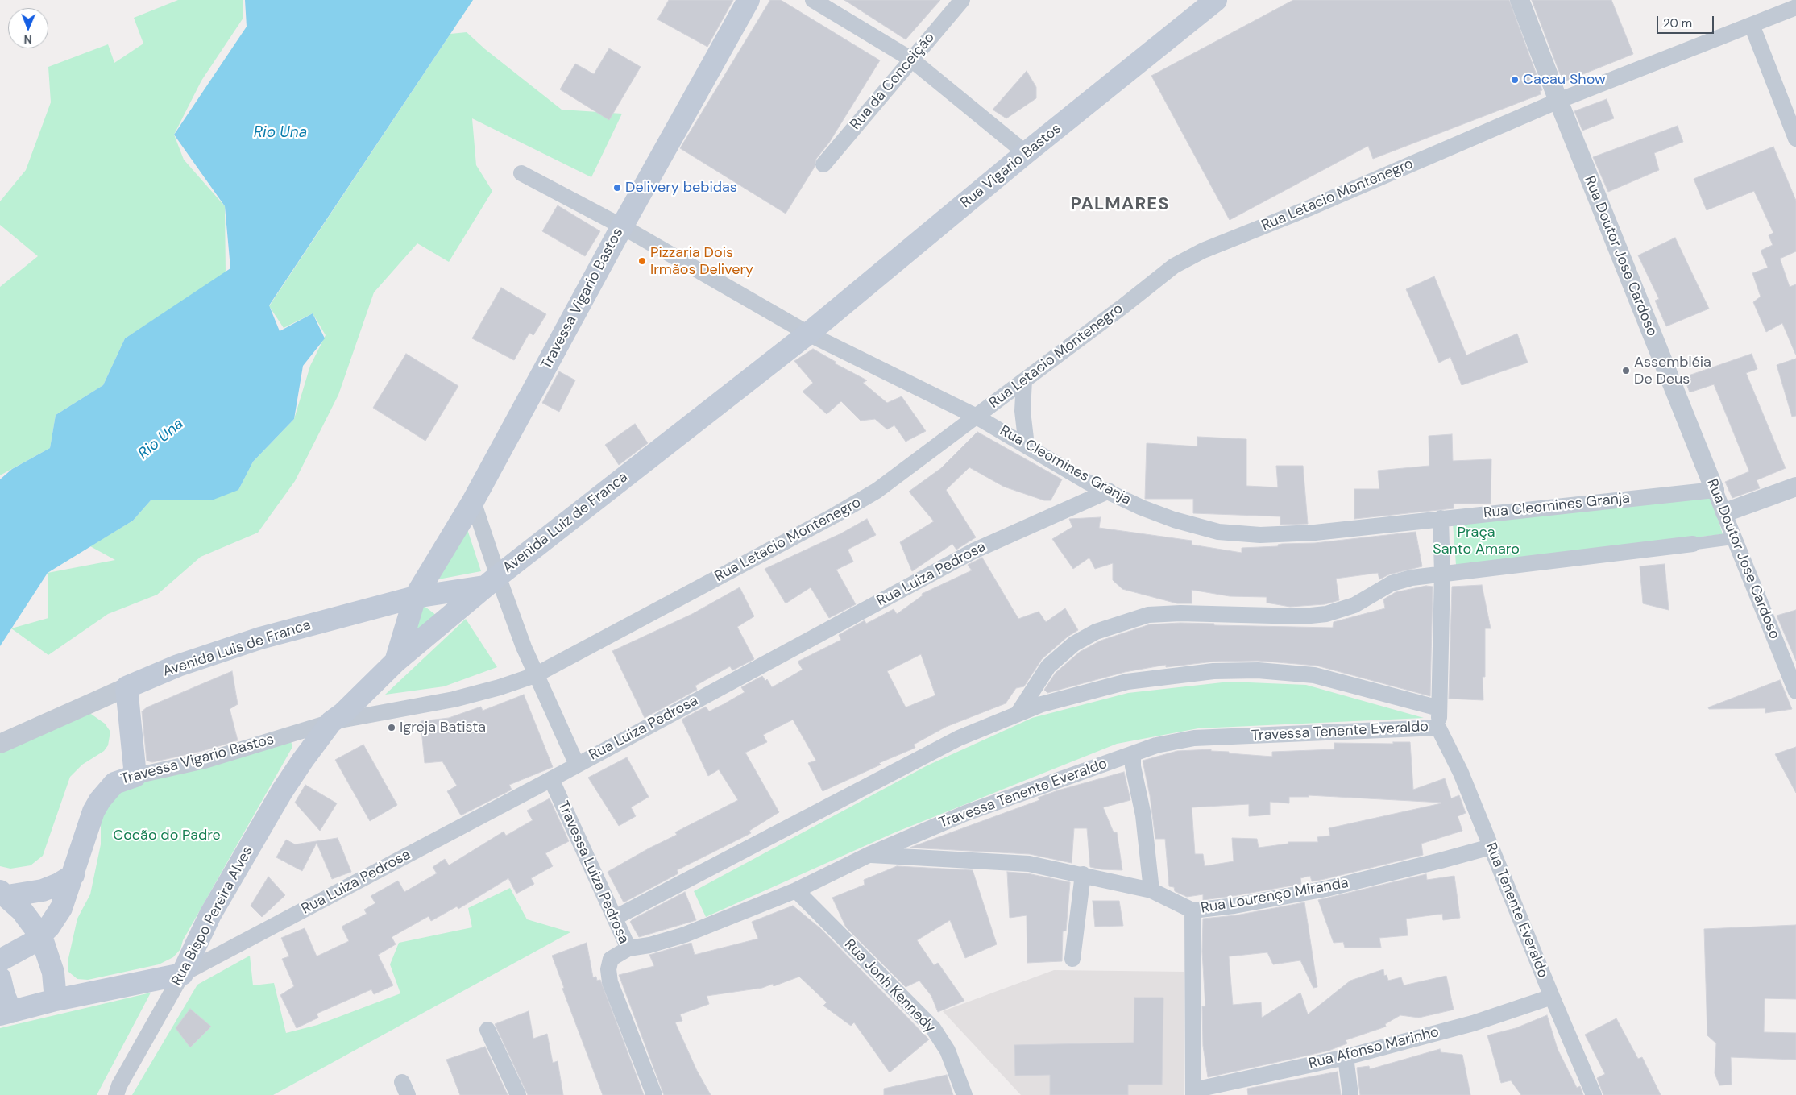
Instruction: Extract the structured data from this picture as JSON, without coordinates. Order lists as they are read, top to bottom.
{
  "streets": {
    "main road": [
      "Rua Vigario Bastos",
      "Travessa Vigario Bastos",
      "Avenida Luiz de Franca",
      "Avenida Luis de Franca",
      "Rua Bispo Pereira Alves"
    ],
    "street": [
      "Rua da Conceição",
      "Rua Letacio Montenegro",
      "Rua Doutor Jose Cardoso",
      "Rua Cleomines Granja",
      "Rua Luiza Pedrosa",
      "Travessa Tenente Everaldo",
      "Travessa Luiza Pedrosa",
      "Rua Lourenço Miranda",
      "Rua Tenente Everaldo",
      "Rua Jonh Kennedy",
      "Rua Afonso Marinho"
    ]
  },
  "crossings": [
    ["Rua Vigario Bastos", "Rua Cleomines Granja"],
    ["Rua Vigario Bastos", "Avenida Luiz de Franca"],
    ["Rua Letacio Montenegro", "Rua Doutor Jose Cardoso"],
    ["Rua Letacio Montenegro", "Travessa Vigario Bastos"],
    ["Rua Letacio Montenegro", "Rua Cleomines Granja"],
    ["Rua Letacio Montenegro", "Avenida Luiz de Franca"],
    ["Rua Letacio Montenegro", "Rua Bispo Pereira Alves"],
    ["Rua Doutor Jose Cardoso", "Rua Cleomines Granja"],
    ["Travessa Vigario Bastos", "Rua Cleomines Granja"],
    ["Travessa Vigario Bastos", "Avenida Luiz de Franca"],
    ["Travessa Vigario Bastos", "Avenida Luis de Franca"],
    ["Travessa Vigario Bastos", "Rua Bispo Pereira Alves"],
    ["Rua Cleomines Granja", "Avenida Luiz de Franca"],
    ["Rua Cleomines Granja", "Rua Luiza Pedrosa"],
    ["Avenida Luiz de Franca", "Avenida Luis de Franca"],
    ["Avenida Luiz de Franca", "Rua Bispo Pereira Alves"],
    ["Rua Luiza Pedrosa", "Travessa Luiza Pedrosa"],
    ["Rua Luiza Pedrosa", "Rua Bispo Pereira Alves"],
    ["Travessa Tenente Everaldo", "Travessa Luiza Pedrosa"],
    ["Travessa Tenente Everaldo", "Rua Lourenço Miranda"],
    ["Travessa Tenente Everaldo", "Rua Tenente Everaldo"],
    ["Travessa Tenente Everaldo", "Rua Jonh Kennedy"],
    ["Rua Lourenço Miranda", "Rua Tenente Everaldo"],
    ["Rua Tenente Everaldo", "Rua Afonso Marinho"]
  ],
  "districts": ["PALMARES"],
  "water": ["Rio Una"],
  "parks": ["Praça Santo Amaro", "Cocão do Padre"],
  "places": [
    "Cacau Show",
    "Delivery bebidas",
    "Pizzaria Dois Irmãos Delivery",
    "Assembléia De Deus",
    "Igreja Batista"
  ],
  "scale_bar": "20 m",
  "north": "bottom"
}
